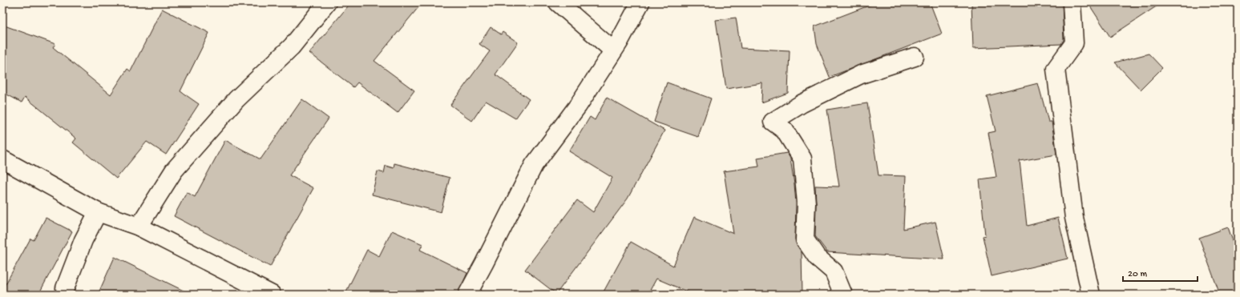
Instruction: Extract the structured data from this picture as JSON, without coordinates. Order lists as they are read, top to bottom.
{
  "scale_bar": "20 m"
}
